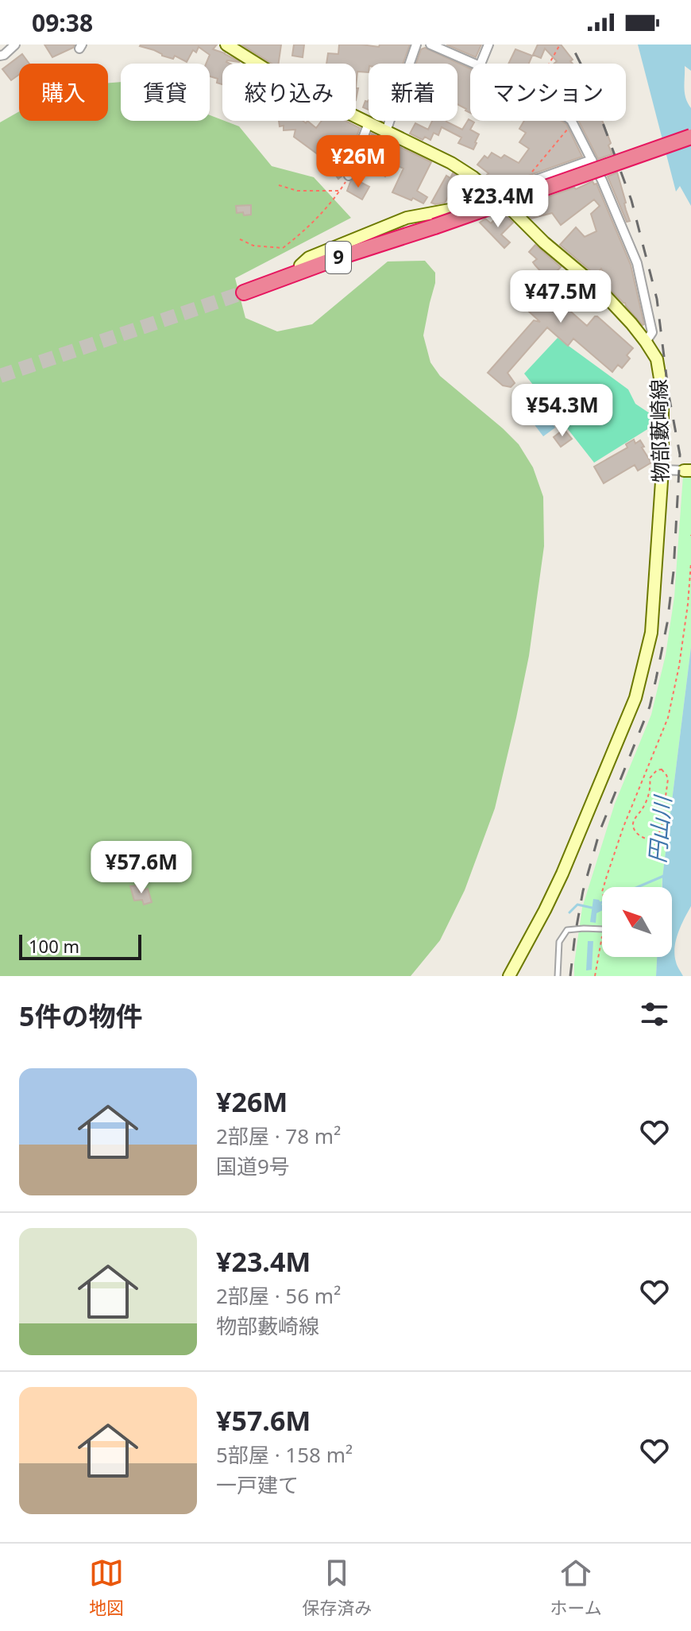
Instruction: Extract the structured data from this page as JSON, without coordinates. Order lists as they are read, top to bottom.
{
  "streets": {
    "highway": ["9"],
    "main road": ["物部藪崎線"]
  },
  "water": ["円山川"],
  "scale_bar": "100 m",
  "north": "top left",
  "page": {
    "status": "09:38",
    "chip": [
      "購入",
      "賃貸",
      "絞り込み",
      "新着",
      "マンション"
    ],
    "price": [
      "¥26M",
      "¥23.4M",
      "¥47.5M",
      "¥54.3M",
      "¥57.6M"
    ],
    "scale": "100 m",
    "heading": "5件の物件",
    "list": [
      {
        "name": "¥26M",
        "note": "2部屋 · 78 m² · 国道9号"
      },
      {
        "name": "¥23.4M",
        "note": "2部屋 · 56 m² · 物部藪崎線"
      },
      {
        "name": "¥57.6M",
        "note": "5部屋 · 158 m² · 一戸建て"
      }
    ],
    "tabs": ["地図", "保存済み", "ホーム"]
  }
}
